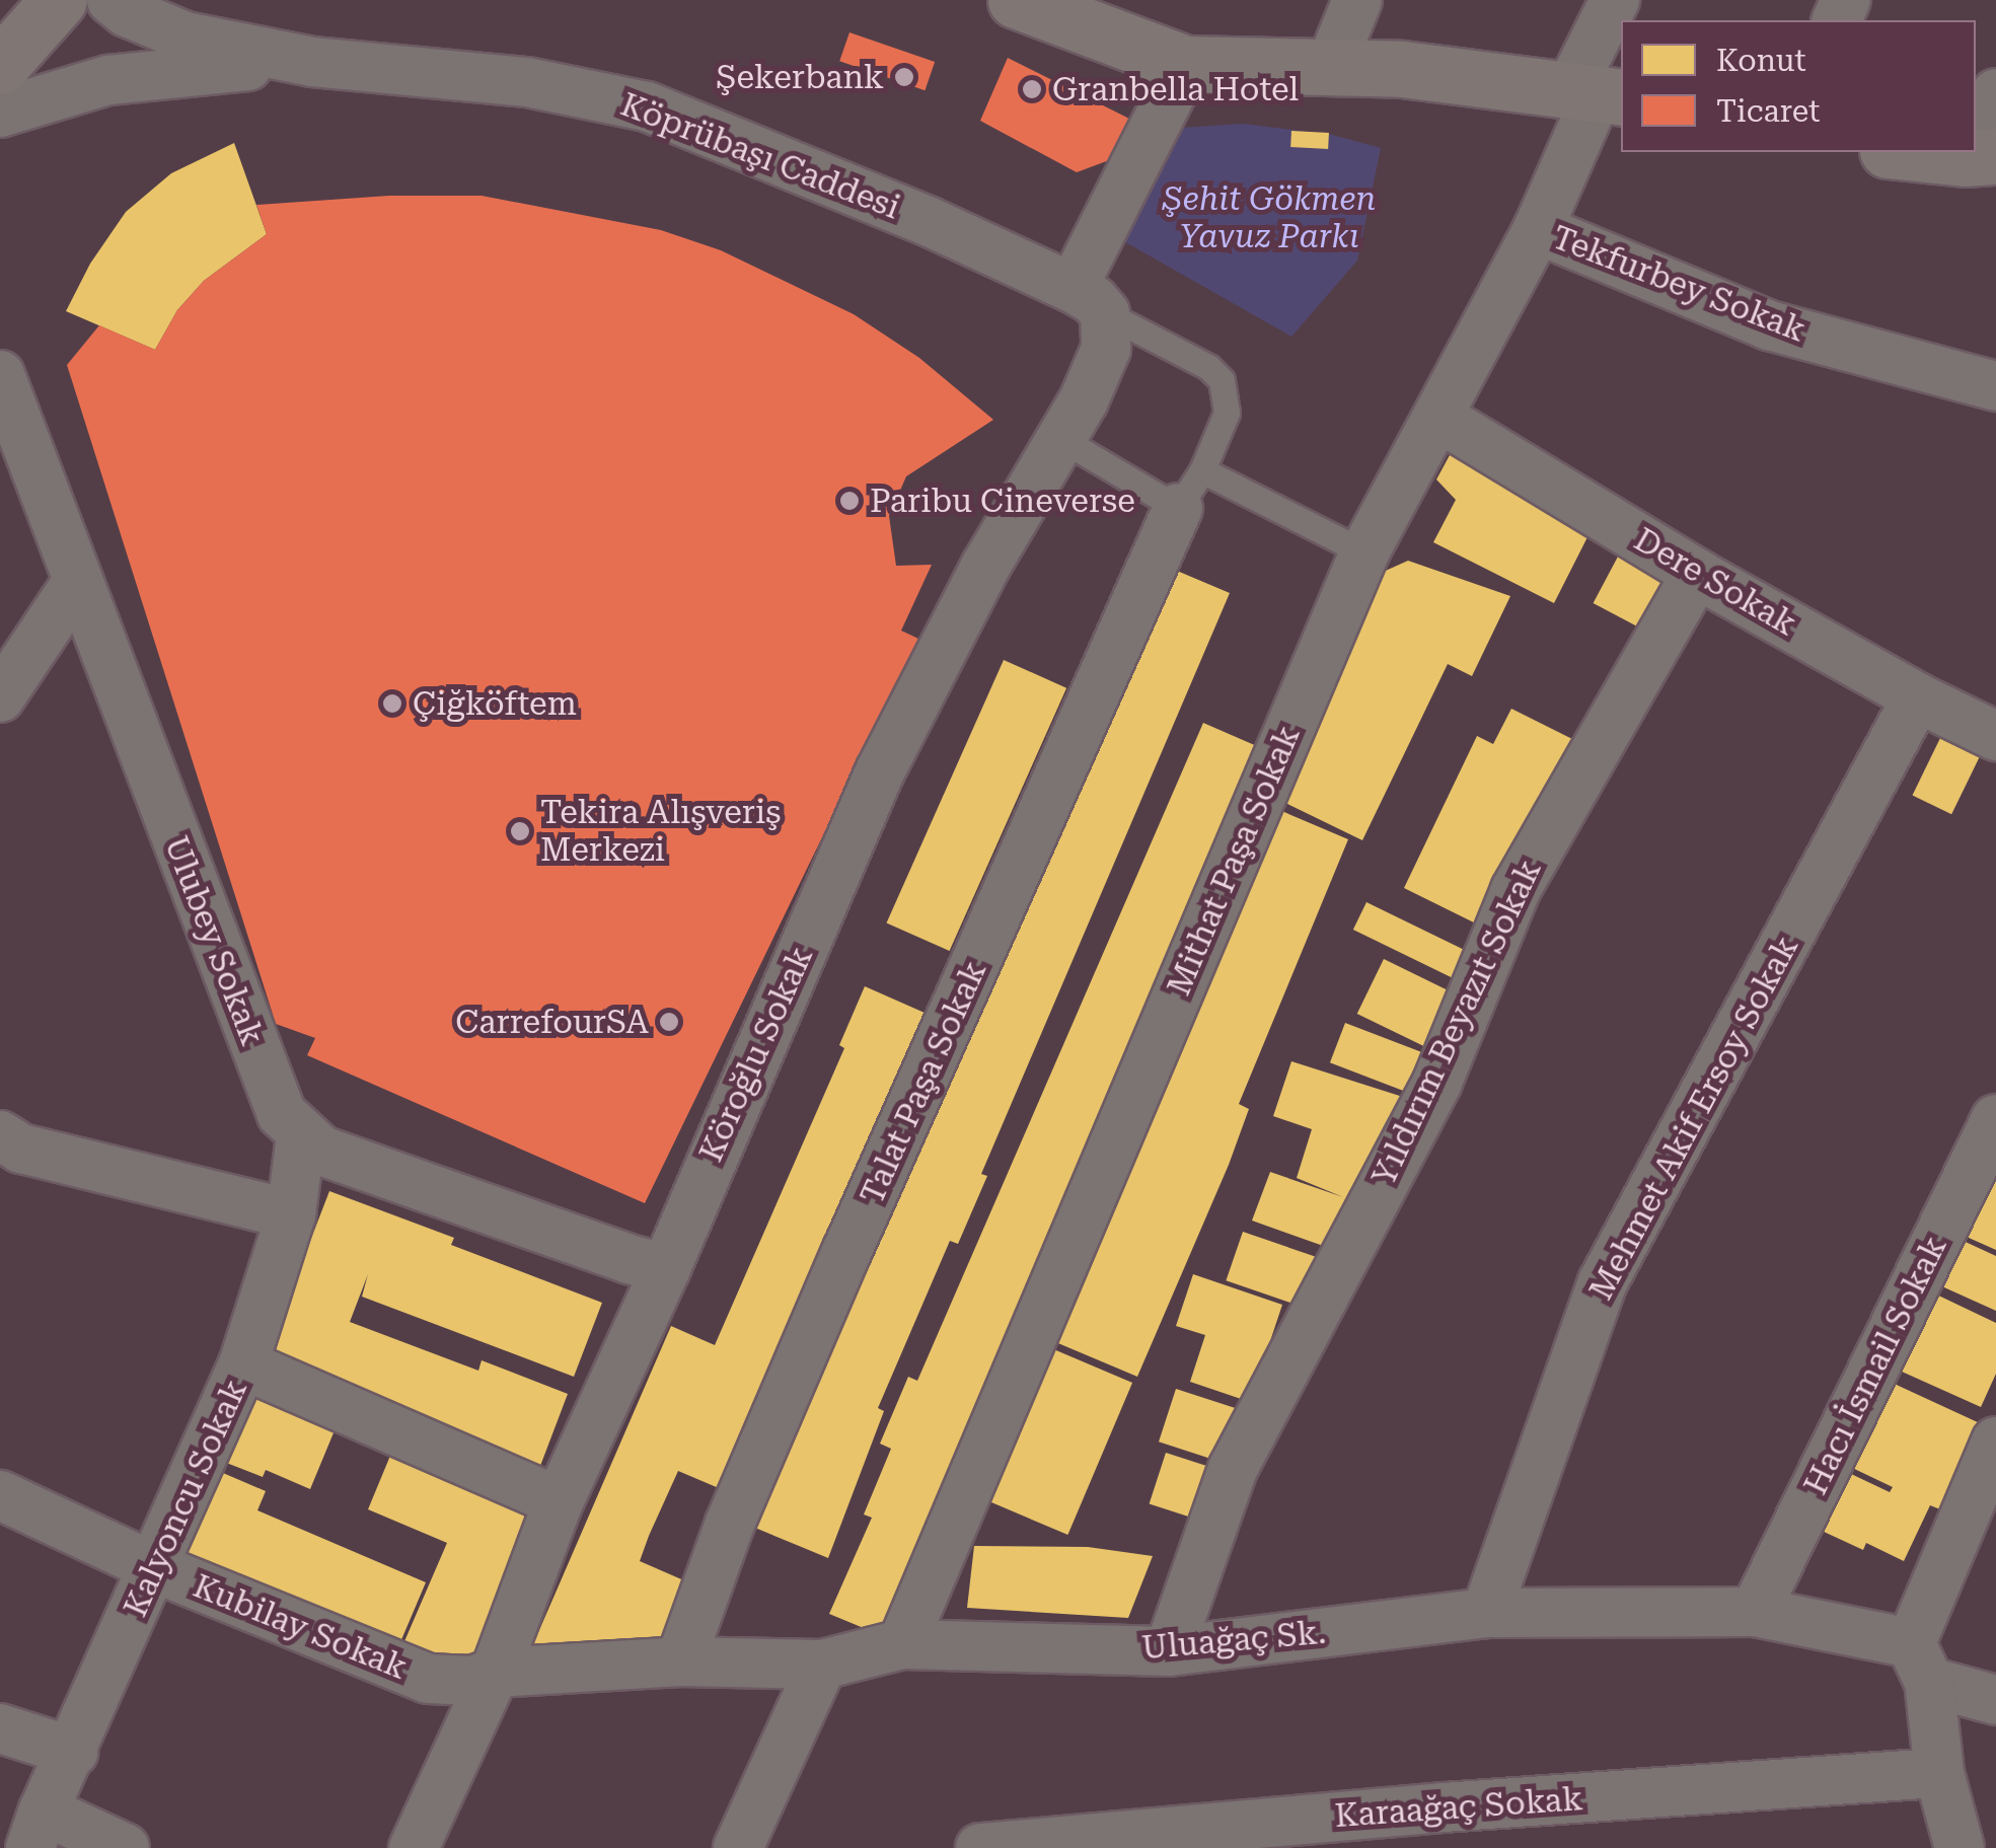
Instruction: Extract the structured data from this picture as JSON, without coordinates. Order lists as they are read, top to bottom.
{
  "streets": {
    "street": [
      "Köprübaşı Caddesi",
      "Tekfurbey Sokak",
      "Dere Sokak",
      "Mithat Paşa Sokak",
      "Ulubey Sokak",
      "Yıldırım Beyazıt Sokak",
      "Köroğlu Sokak",
      "Talat Paşa Sokak",
      "Mehmet Akif Ersoy Sokak",
      "Hacı İsmail Sokak",
      "Kalyoncu Sokak",
      "Kubilay Sokak",
      "Uluağaç Sk.",
      "Karaağaç Sokak"
    ]
  },
  "crossings": [
    ["Köprübaşı Caddesi", "Köroğlu Sokak"],
    ["Tekfurbey Sokak", "Mithat Paşa Sokak"],
    ["Dere Sokak", "Mithat Paşa Sokak"],
    ["Dere Sokak", "Yıldırım Beyazıt Sokak"],
    ["Dere Sokak", "Mehmet Akif Ersoy Sokak"],
    ["Mithat Paşa Sokak", "Uluağaç Sk."],
    ["Ulubey Sokak", "Köroğlu Sokak"],
    ["Ulubey Sokak", "Kalyoncu Sokak"],
    ["Yıldırım Beyazıt Sokak", "Uluağaç Sk."],
    ["Köroğlu Sokak", "Kubilay Sokak"],
    ["Köroğlu Sokak", "Uluağaç Sk."],
    ["Talat Paşa Sokak", "Uluağaç Sk."],
    ["Mehmet Akif Ersoy Sokak", "Uluağaç Sk."],
    ["Hacı İsmail Sokak", "Uluağaç Sk."],
    ["Kalyoncu Sokak", "Kubilay Sokak"],
    ["Kubilay Sokak", "Uluağaç Sk."]
  ],
  "parks": ["Şehit Gökmen Yavuz Parkı"],
  "places": [
    "Şekerbank",
    "Granbella Hotel",
    "Paribu Cineverse",
    "Çiğköftem",
    "Tekira Alışveriş Merkezi",
    "CarrefourSA"
  ],
  "legend": ["Konut", "Ticaret"]
}
